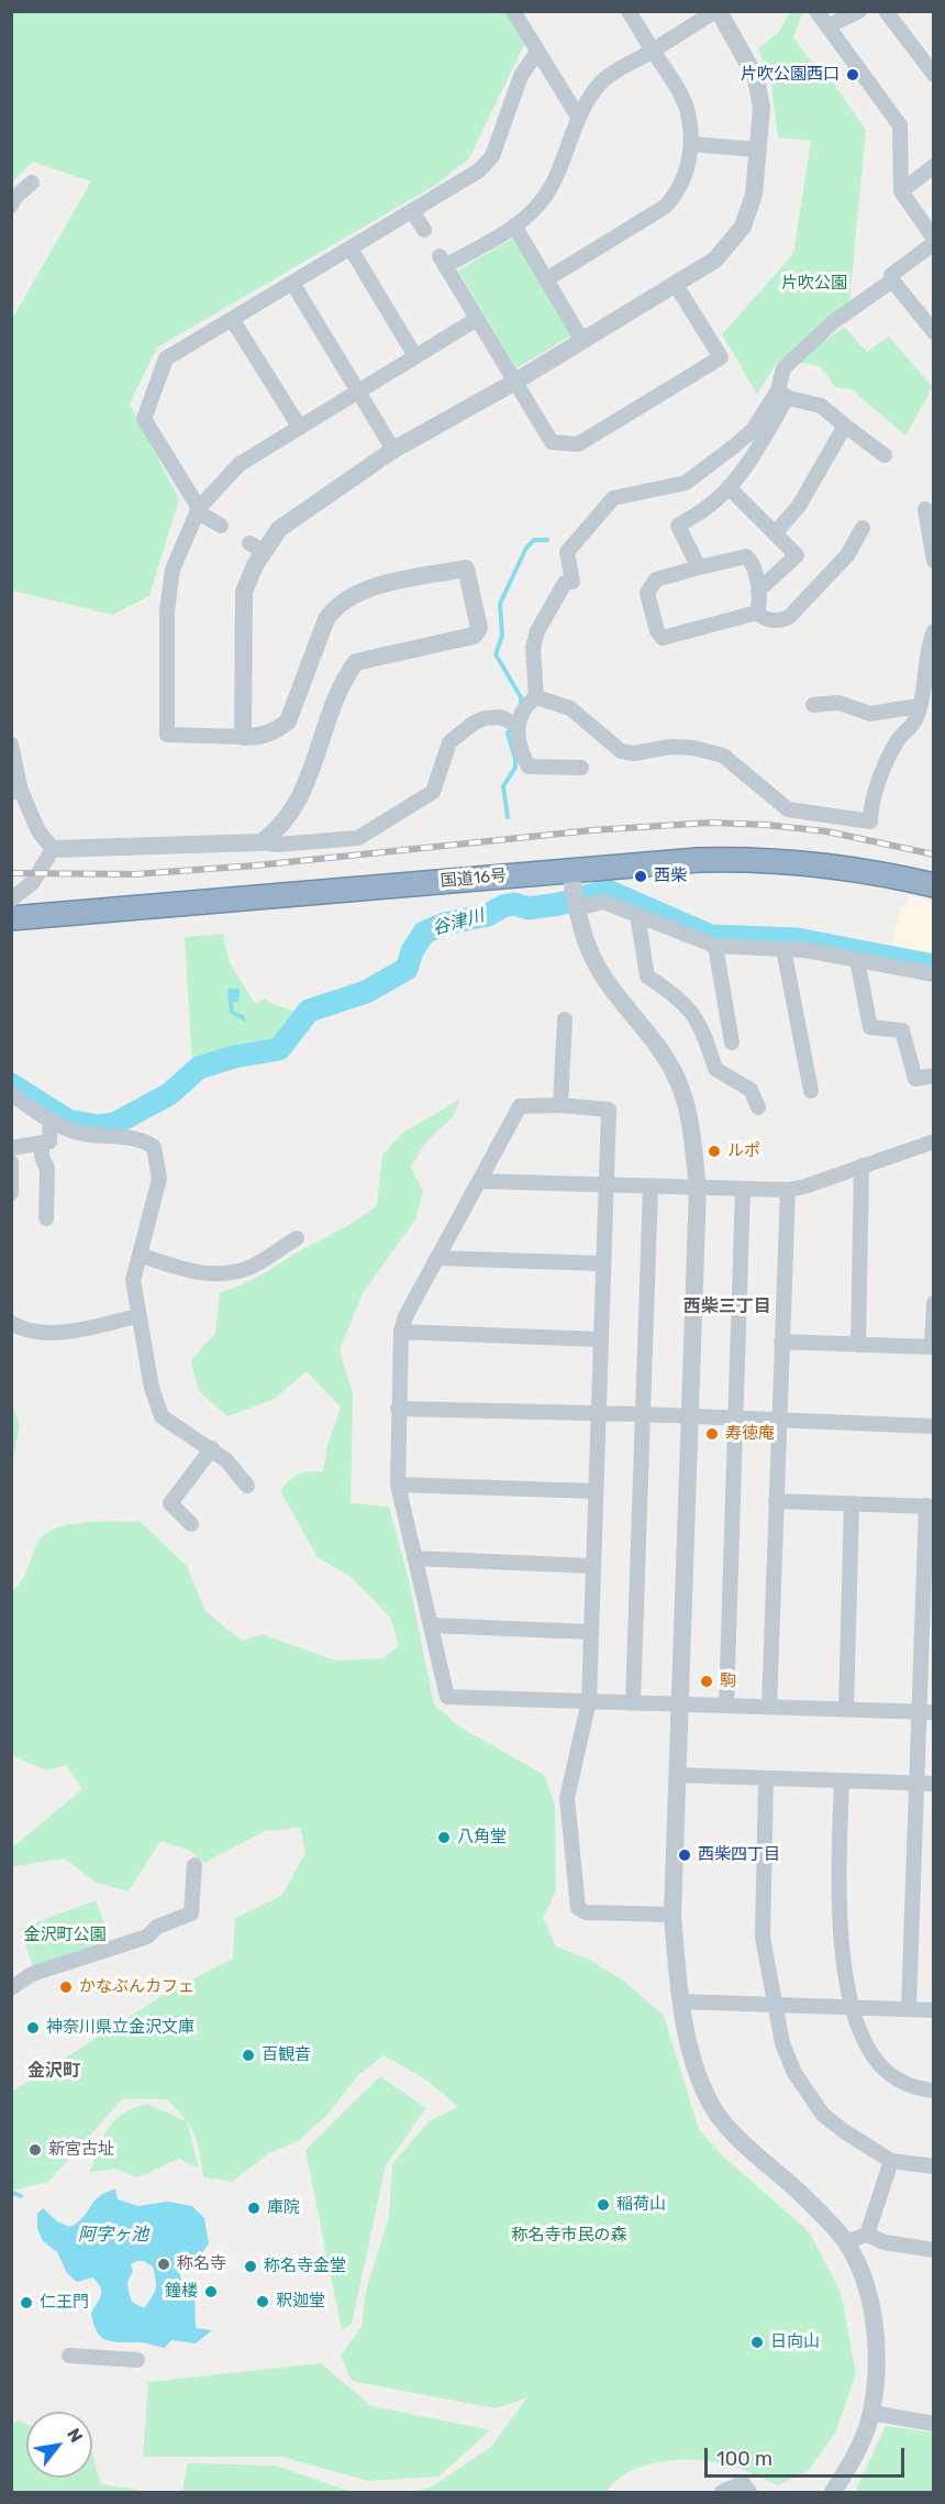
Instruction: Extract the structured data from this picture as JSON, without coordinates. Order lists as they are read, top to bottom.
{
  "streets": {
    "highway": ["国道16号"]
  },
  "districts": ["西柴三丁目", "金沢町"],
  "water": ["谷津川", "阿字ヶ池"],
  "parks": ["片吹公園", "金沢町公園", "称名寺市民の森"],
  "places": [
    "片吹公園西口",
    "西柴",
    "ルポ",
    "寿徳庵",
    "駒",
    "八角堂",
    "西柴四丁目",
    "かなぶんカフェ",
    "神奈川県立金沢文庫",
    "百観音",
    "新宮古址",
    "稲荷山",
    "庫院",
    "称名寺",
    "称名寺金堂",
    "鐘楼",
    "釈迦堂",
    "仁王門",
    "日向山"
  ],
  "scale_bar": "100 m",
  "north": "top right"
}
